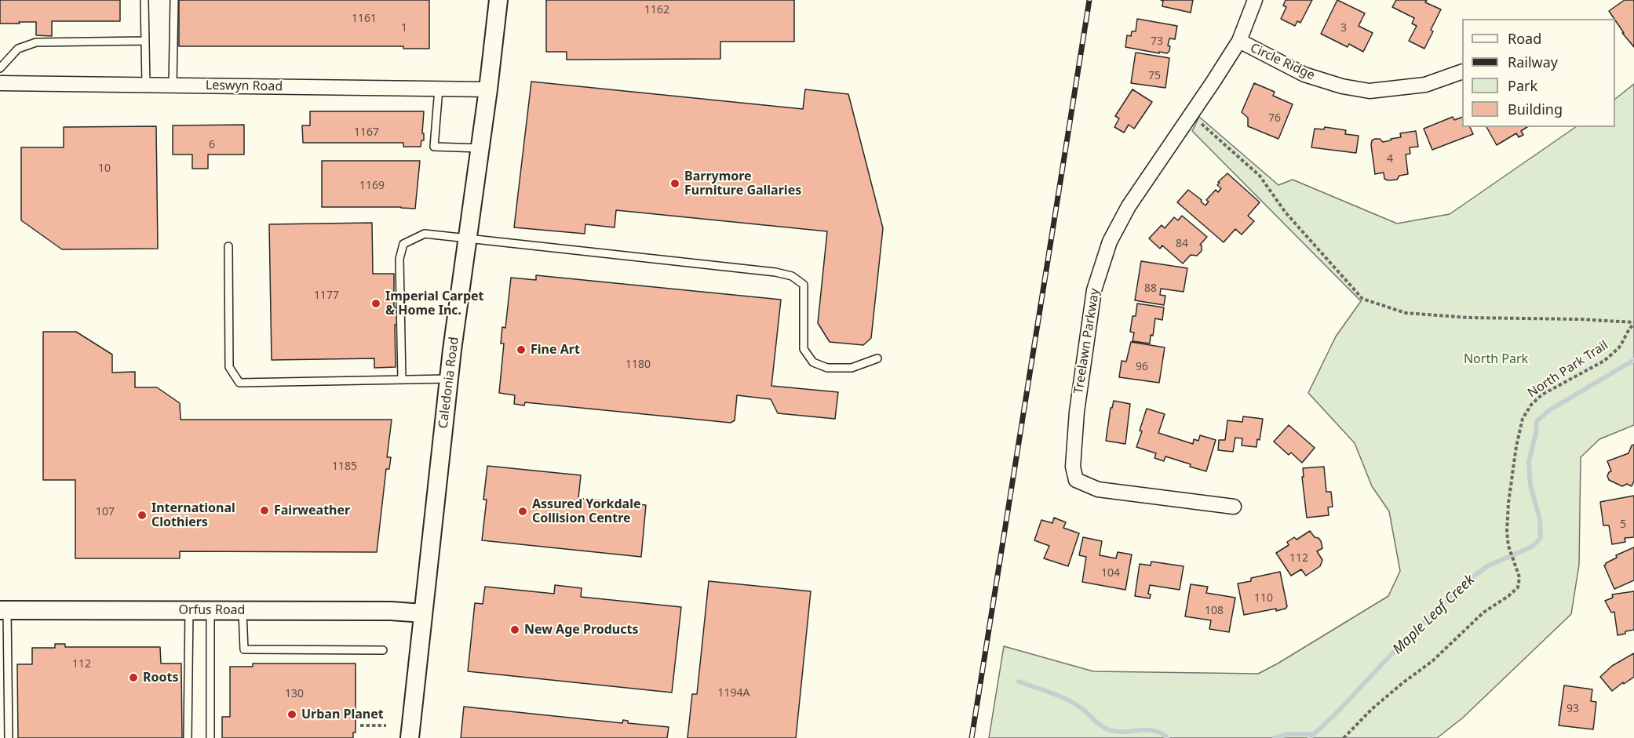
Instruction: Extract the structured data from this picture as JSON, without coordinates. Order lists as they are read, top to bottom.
{
  "streets": {
    "street": [
      "Circle Ridge",
      "Leswyn Road",
      "Treelawn Parkway",
      "Caledonia Road",
      "Orfus Road"
    ],
    "path": ["North Park Trail"]
  },
  "crossings": [
    ["Circle Ridge", "Treelawn Parkway"],
    ["Leswyn Road", "Caledonia Road"],
    ["Caledonia Road", "Orfus Road"]
  ],
  "water": ["Maple Leaf Creek"],
  "parks": ["North Park"],
  "places": [
    "Barrymore Furniture Gallaries",
    "Imperial Carpet & Home Inc.",
    "Fine Art",
    "Fairweather",
    "Assured Yorkdale Collision Centre",
    "International Clothiers",
    "New Age Products",
    "Roots",
    "Urban Planet"
  ],
  "house_numbers": [
    "1162",
    "1161",
    "1",
    "3",
    "73",
    "75",
    "76",
    "1167",
    "6",
    "4",
    "10",
    "1169",
    "84",
    "88",
    "1177",
    "1180",
    "96",
    "1185",
    "107",
    "5",
    "112",
    "104",
    "110",
    "108",
    "112",
    "1194A",
    "130",
    "93"
  ],
  "legend": [
    "Road",
    "Railway",
    "Park",
    "Building"
  ]
}
